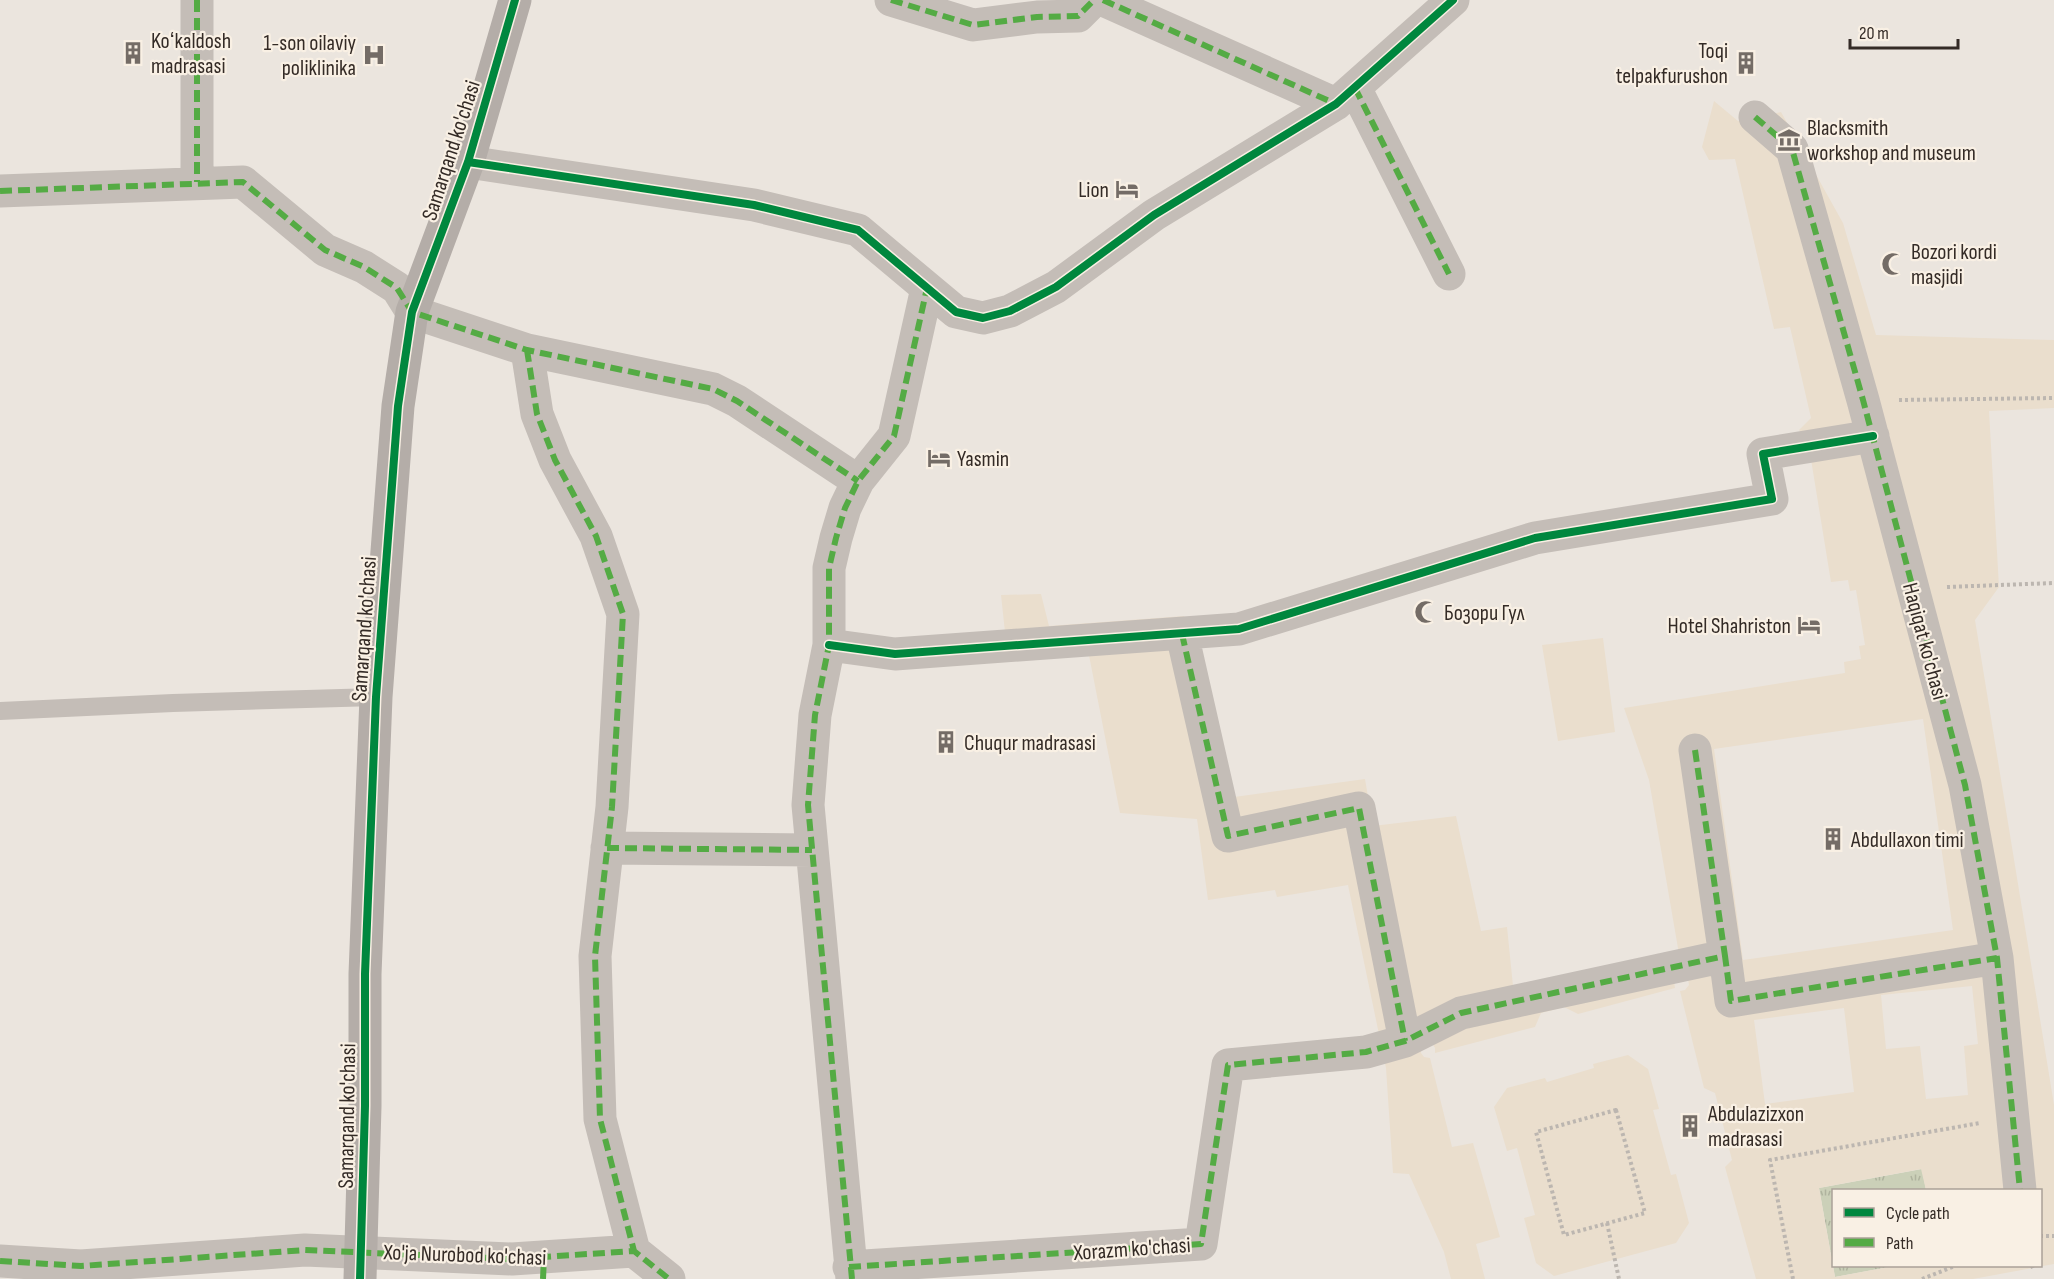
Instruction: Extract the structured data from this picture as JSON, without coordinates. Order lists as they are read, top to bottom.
{
  "streets": {
    "street": [
      "Samarqand ko'chasi",
      "Haqiqat ko'chasi",
      "Xorazm ko'chasi",
      "Xo'ja Nurobod ko'chasi"
    ]
  },
  "crossings": [
    ["Samarqand ko'chasi", "Xo'ja Nurobod ko'chasi"]
  ],
  "places": {
    "building": [
      "Koʻkaldosh madrasasi",
      "Toqi telpakfurushon",
      "Chuqur madrasasi",
      "Abdullaxon timi",
      "Abdulazizxon madrasasi"
    ],
    "hospital": ["1-son oilaviy poliklinika"],
    "museum": ["Blacksmith workshop and museum"],
    "hotel": ["Lion", "Yasmin", "Hotel Shahriston"],
    "mosque": ["Bozori kordi masjidi", "Бозори Гул"]
  },
  "legend": ["Cycle path", "Path"],
  "scale_bar": "20 m"
}
